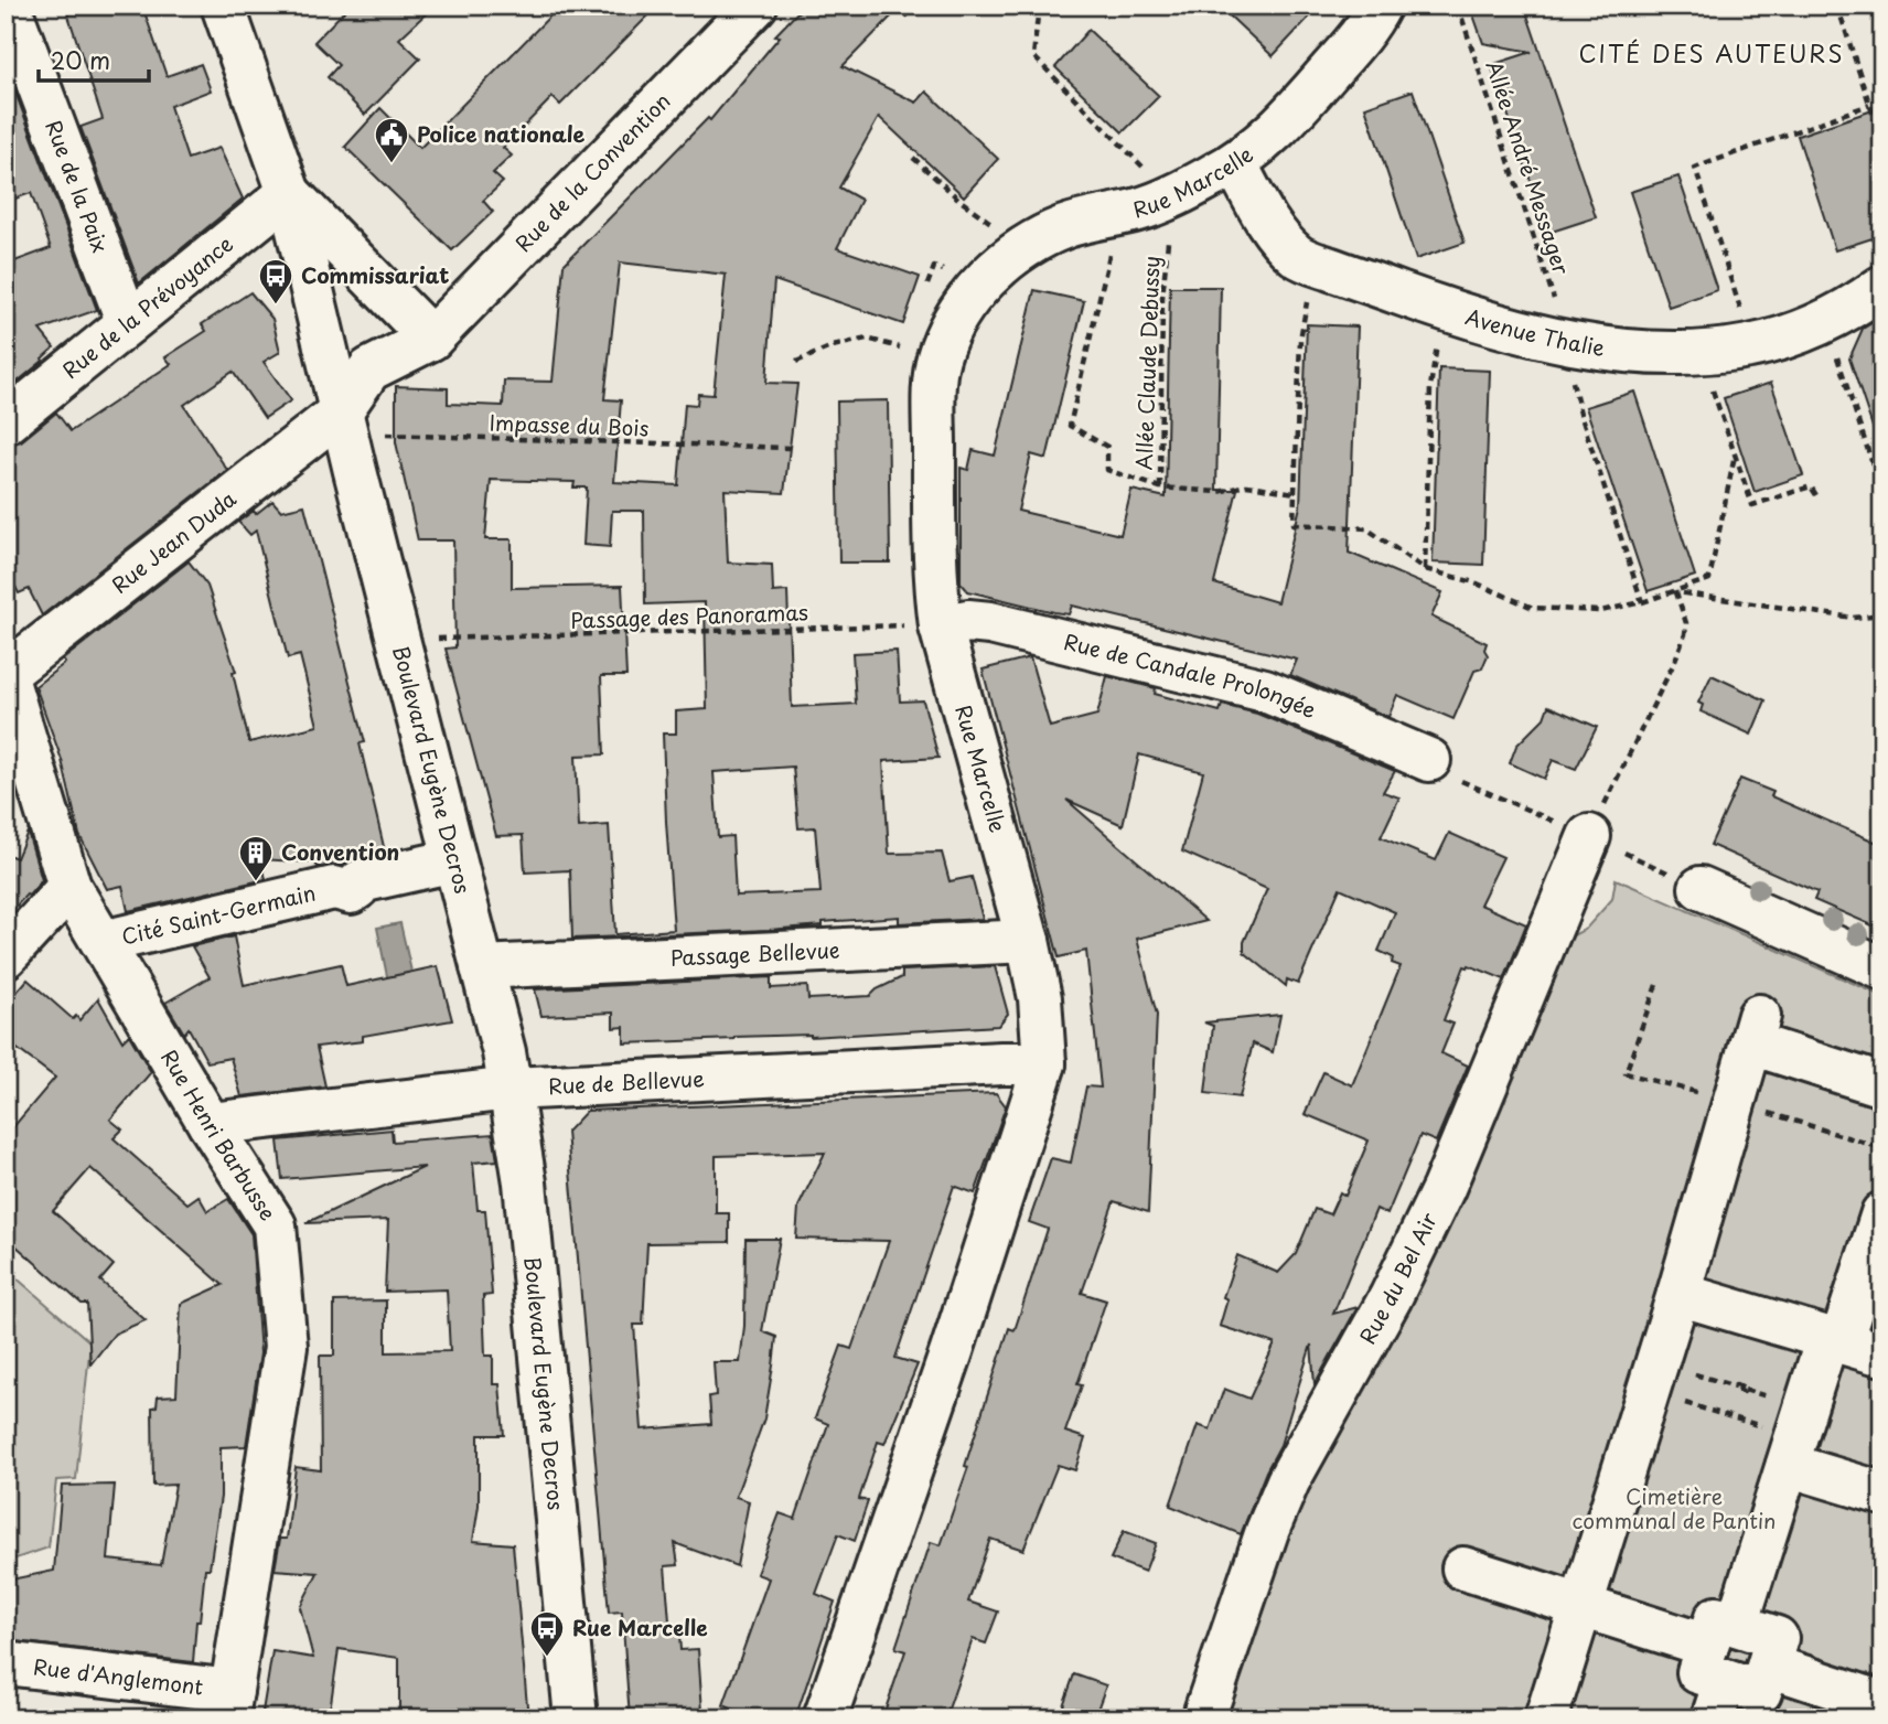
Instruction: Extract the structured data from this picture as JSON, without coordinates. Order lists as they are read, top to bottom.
{
  "streets": {
    "street": [
      "Rue de la Convention",
      "Rue Marcelle",
      "Rue de la Paix",
      "Rue de la Prévoyance",
      "Avenue Thalie",
      "Rue Jean Duda",
      "Rue de Candale Prolongée",
      "Boulevard Eugène Decros",
      "Cité Saint-Germain",
      "Passage Bellevue",
      "Rue de Bellevue",
      "Rue Henri Barbusse",
      "Rue du Bel Air",
      "Rue d'Anglemont"
    ],
    "path": [
      "Allée André Messager",
      "Allée Claude Debussy",
      "Impasse du Bois",
      "Passage des Panoramas"
    ]
  },
  "crossings": [
    ["Allée André Messager", "Avenue Thalie"],
    ["Rue de la Convention", "Impasse du Bois"],
    ["Rue de la Convention", "Rue Jean Duda"],
    ["Rue de la Convention", "Boulevard Eugène Decros"],
    ["Rue Marcelle", "Avenue Thalie"],
    ["Rue Marcelle", "Passage des Panoramas"],
    ["Rue Marcelle", "Rue de Candale Prolongée"],
    ["Rue Marcelle", "Passage Bellevue"],
    ["Rue Marcelle", "Rue de Bellevue"],
    ["Rue de la Paix", "Rue de la Prévoyance"],
    ["Rue de la Prévoyance", "Boulevard Eugène Decros"],
    ["Impasse du Bois", "Rue Jean Duda"],
    ["Impasse du Bois", "Boulevard Eugène Decros"],
    ["Rue Jean Duda", "Boulevard Eugène Decros"],
    ["Rue Jean Duda", "Rue Henri Barbusse"],
    ["Passage des Panoramas", "Rue de Candale Prolongée"],
    ["Passage des Panoramas", "Boulevard Eugène Decros"],
    ["Boulevard Eugène Decros", "Cité Saint-Germain"],
    ["Boulevard Eugène Decros", "Passage Bellevue"],
    ["Boulevard Eugène Decros", "Rue de Bellevue"],
    ["Cité Saint-Germain", "Rue Henri Barbusse"],
    ["Rue de Bellevue", "Rue Henri Barbusse"],
    ["Rue Henri Barbusse", "Rue d'Anglemont"]
  ],
  "districts": ["CITÉ DES AUTEURS"],
  "parks": ["Cimetière communal de Pantin"],
  "places": {
    "public building": ["Police nationale"],
    "bus stop": ["Commissariat", "Rue Marcelle"],
    "building": ["Convention"]
  },
  "scale_bar": "20 m"
}
